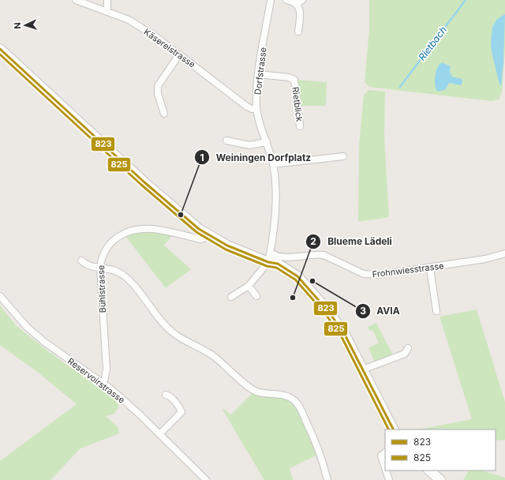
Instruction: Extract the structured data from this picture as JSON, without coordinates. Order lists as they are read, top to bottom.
{
  "streets": {
    "street": [
      "Käsereistrasse",
      "Dorfstrasse",
      "Rietblick",
      "Frohnwiesstrasse",
      "Bühlstrasse",
      "Reservoirstrasse"
    ]
  },
  "crossings": [
    ["Käsereistrasse", "Dorfstrasse"],
    ["Dorfstrasse", "Rietblick"],
    ["Dorfstrasse", "Frohnwiesstrasse"],
    ["Bühlstrasse", "Reservoirstrasse"]
  ],
  "water": ["Rietbach"],
  "places": ["Weiningen Dorfplatz", "AVIA", "Blueme Lädeli"],
  "lines": ["transit line 823", "transit line 825"],
  "legend": ["823", "825"],
  "north": "left"
}
